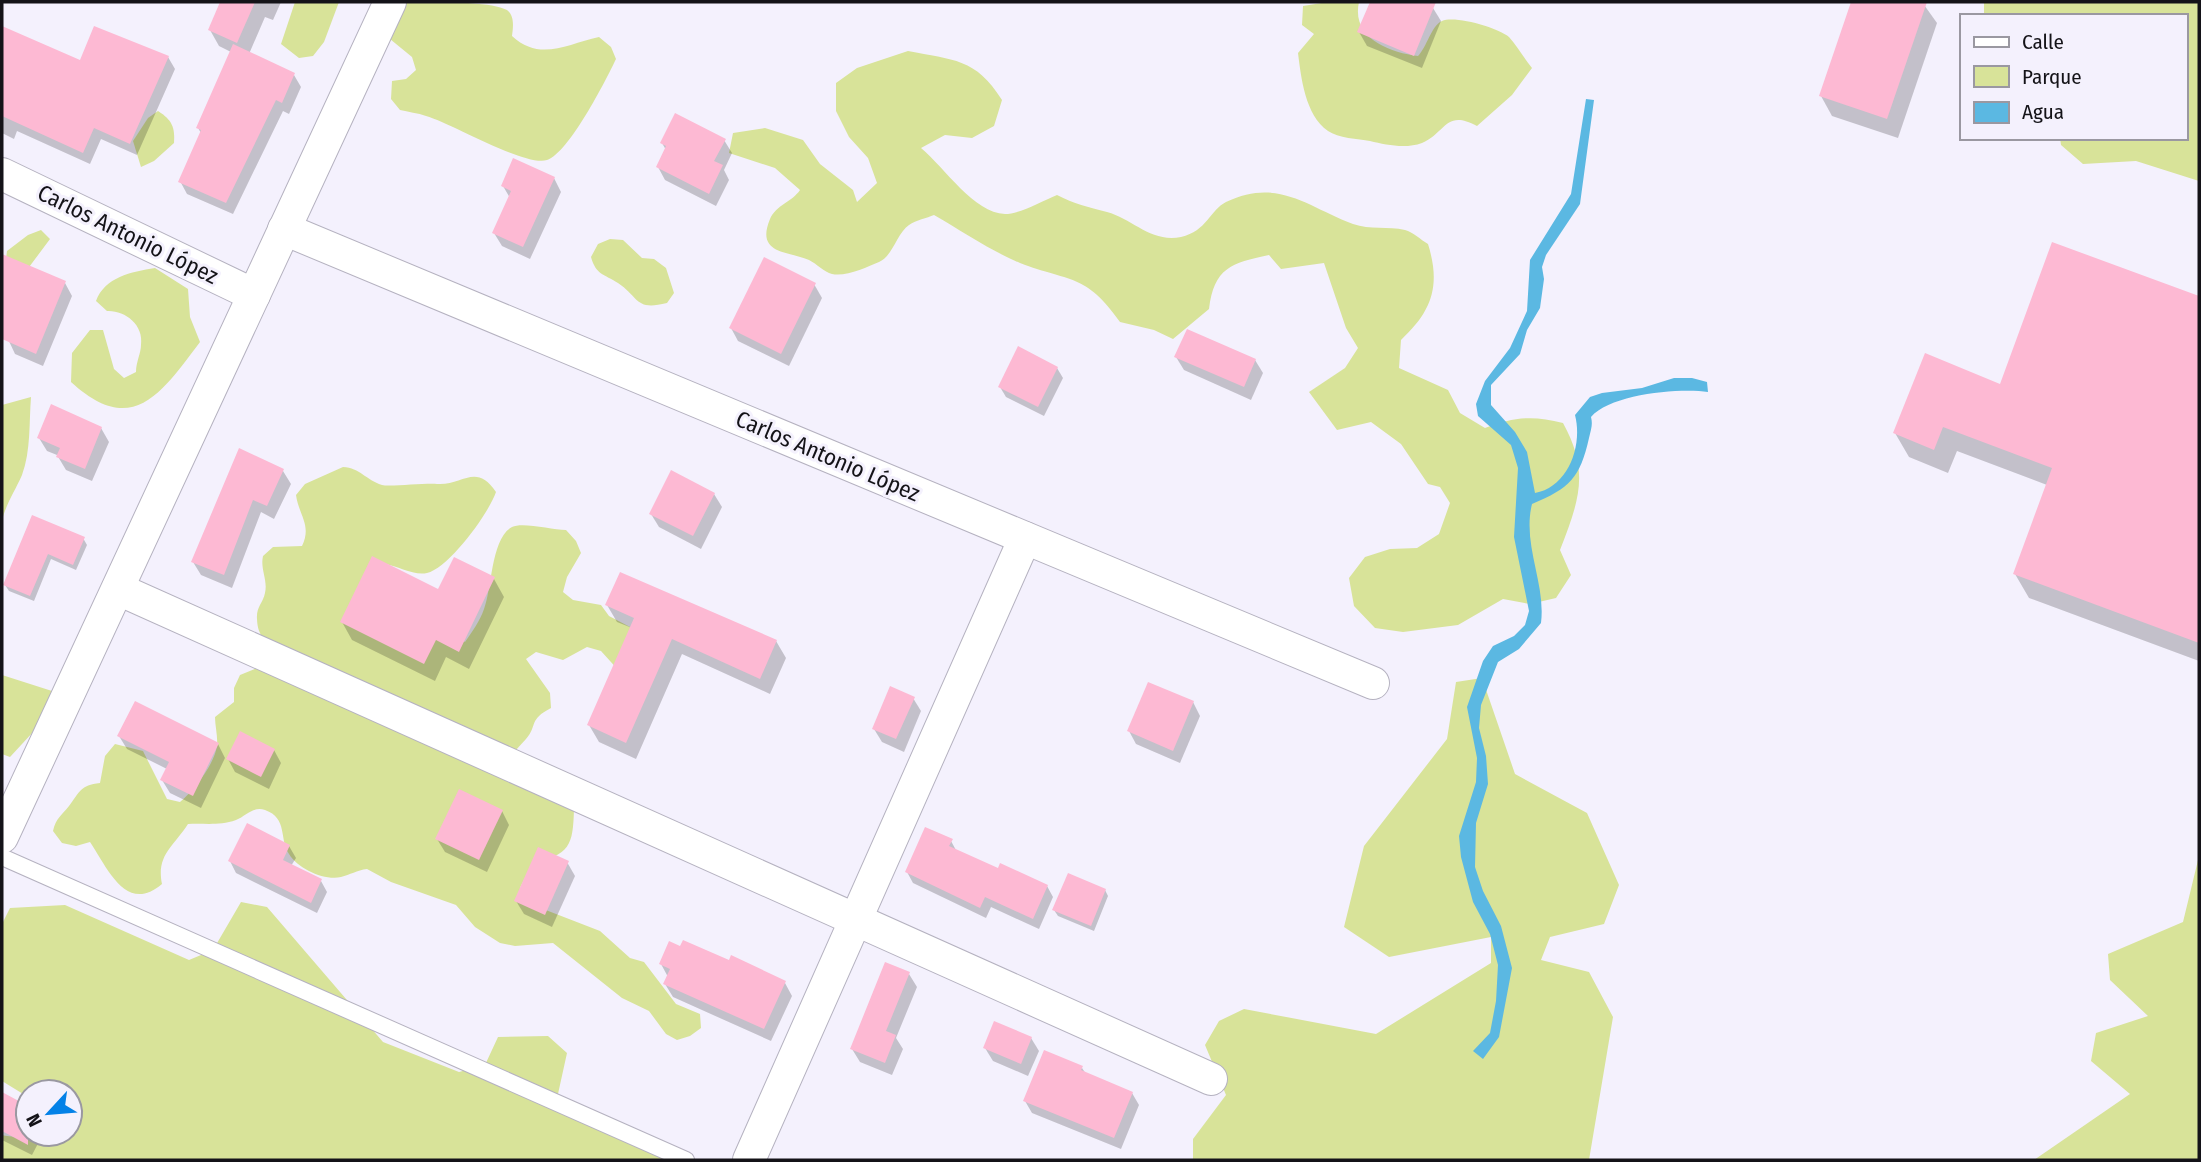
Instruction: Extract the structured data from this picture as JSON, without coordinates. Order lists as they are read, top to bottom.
{
  "streets": {
    "street": ["Carlos Antonio López"]
  },
  "legend": ["Calle", "Parque", "Agua"],
  "north": "bottom left"
}
